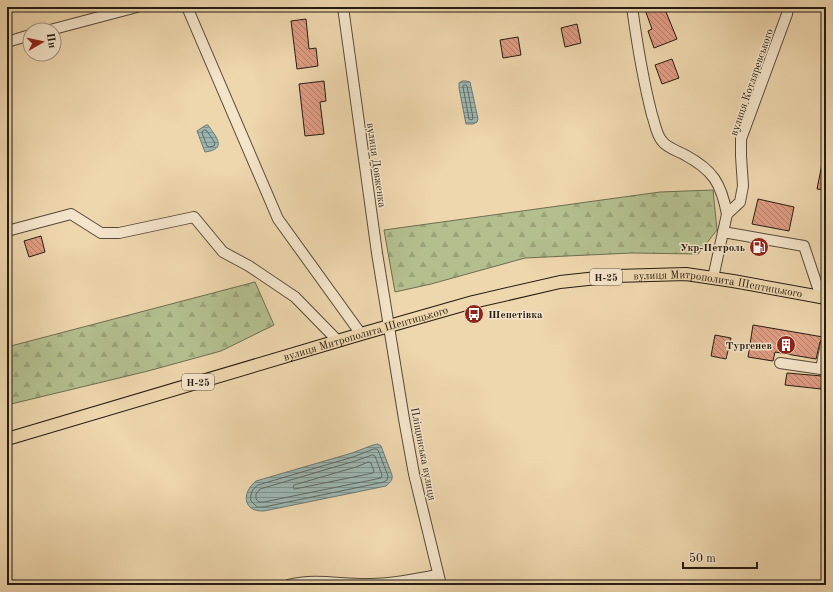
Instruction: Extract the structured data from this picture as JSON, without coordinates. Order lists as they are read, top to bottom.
{
  "streets": {
    "main road": ["Н-25", "вулиця Митрополита Шептицького"],
    "street": ["вулиця Котляревського", "вулиця Довженка", "Пліщинська вулиця"]
  },
  "crossings": [
    ["вулиця Довженка", "вулиця Митрополита Шептицького"],
    ["вулиця Довженка", "Пліщинська вулиця"],
    ["вулиця Митрополита Шептицького", "Пліщинська вулиця"]
  ],
  "places": {
    "fuel station": ["Укр-Петроль"],
    "bus stop": ["Шепетівка"],
    "building": ["Тургенев"]
  },
  "scale_bar": "50 m",
  "north": "right"
}
